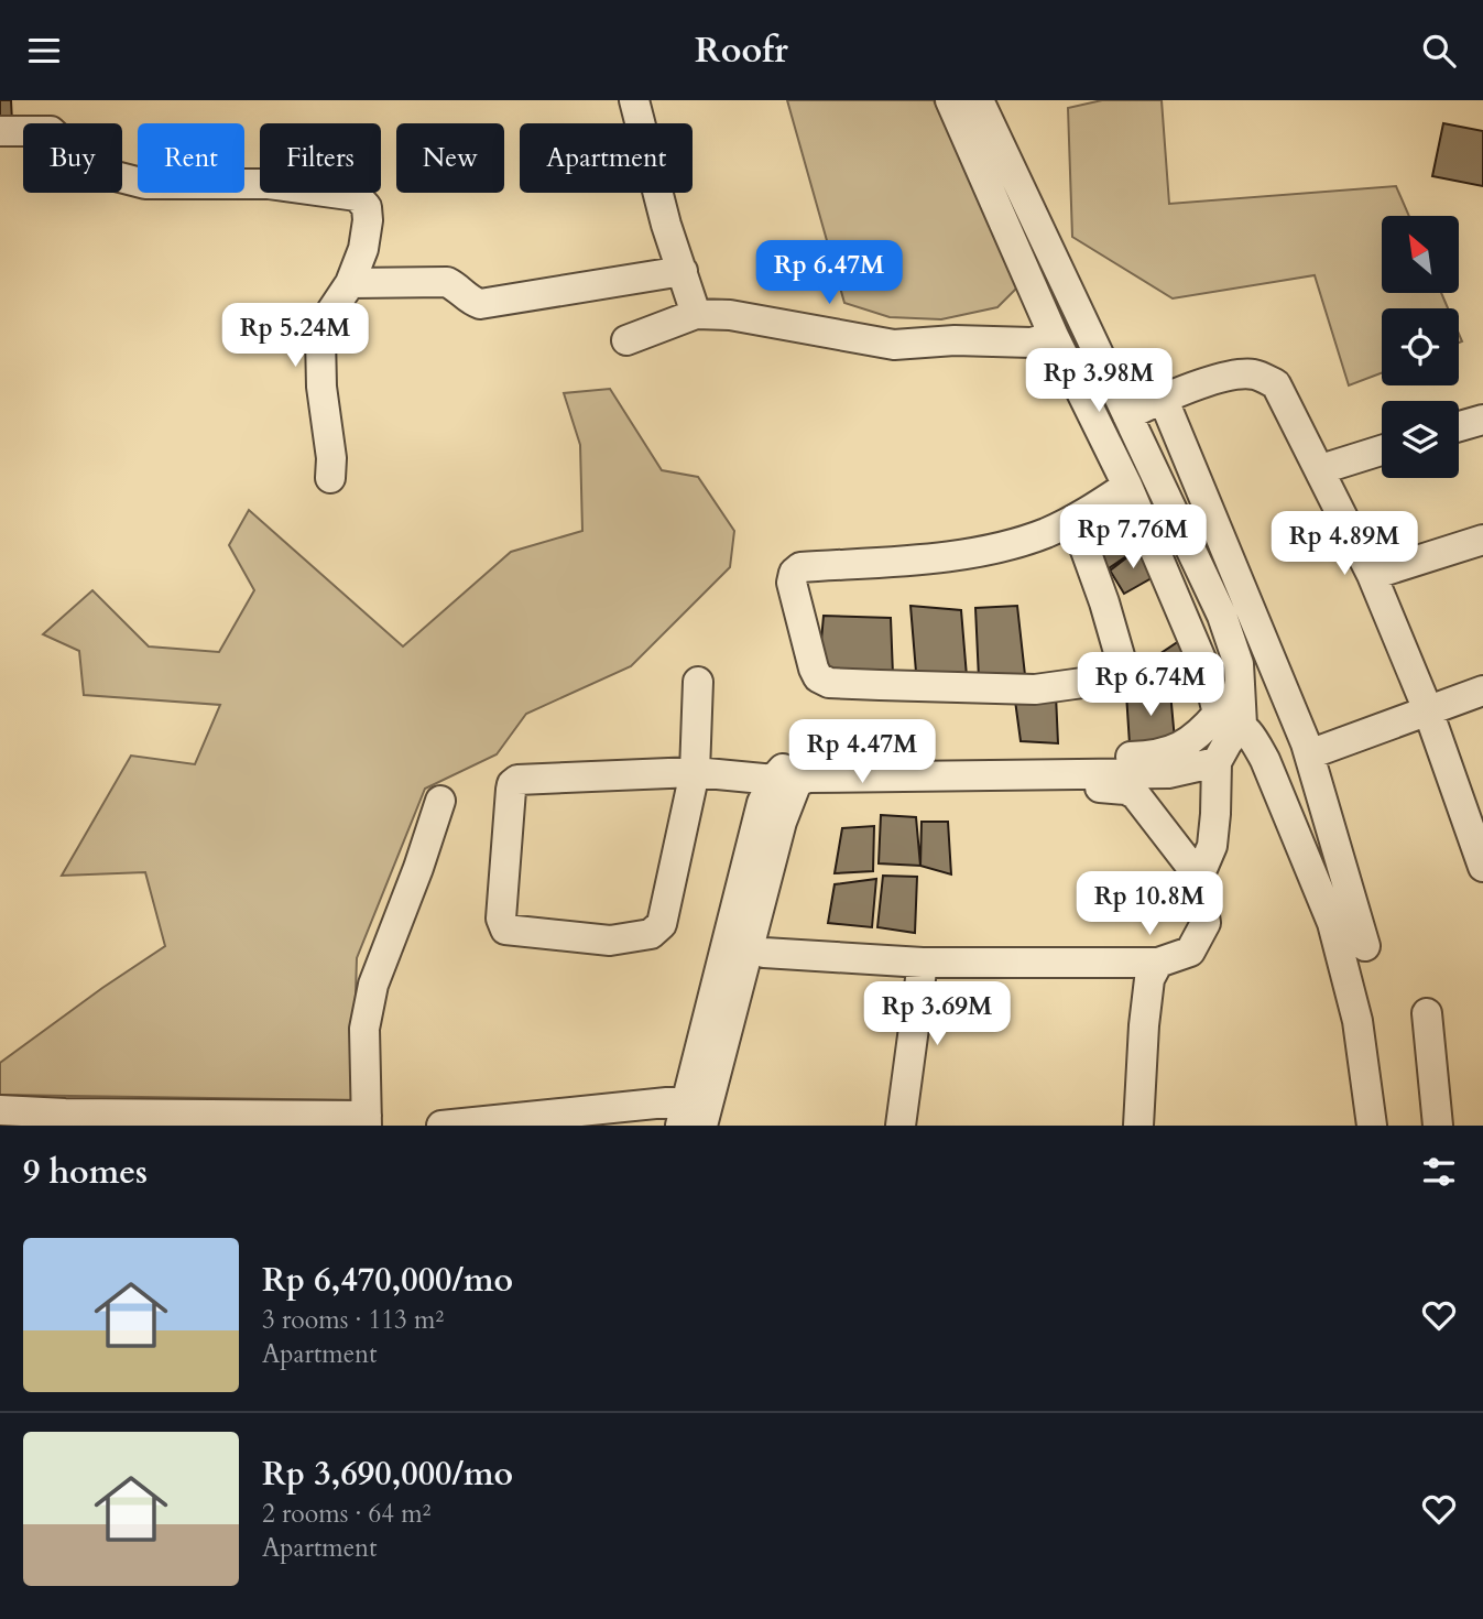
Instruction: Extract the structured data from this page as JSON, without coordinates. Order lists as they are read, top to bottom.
{
  "north": "top left",
  "page": {
    "header": "Roofr",
    "chip": [
      "Buy",
      "Rent",
      "Filters",
      "New",
      "Apartment"
    ],
    "price": [
      "Rp 6.47M",
      "Rp 5.24M",
      "Rp 3.98M",
      "Rp 7.76M",
      "Rp 4.89M",
      "Rp 6.74M",
      "Rp 4.47M",
      "Rp 10.8M",
      "Rp 3.69M"
    ],
    "heading": "9 homes",
    "list": [
      {
        "name": "Rp 6,470,000/mo",
        "note": "3 rooms · 113 m² · Apartment"
      },
      {
        "name": "Rp 3,690,000/mo",
        "note": "2 rooms · 64 m² · Apartment"
      }
    ]
  }
}
